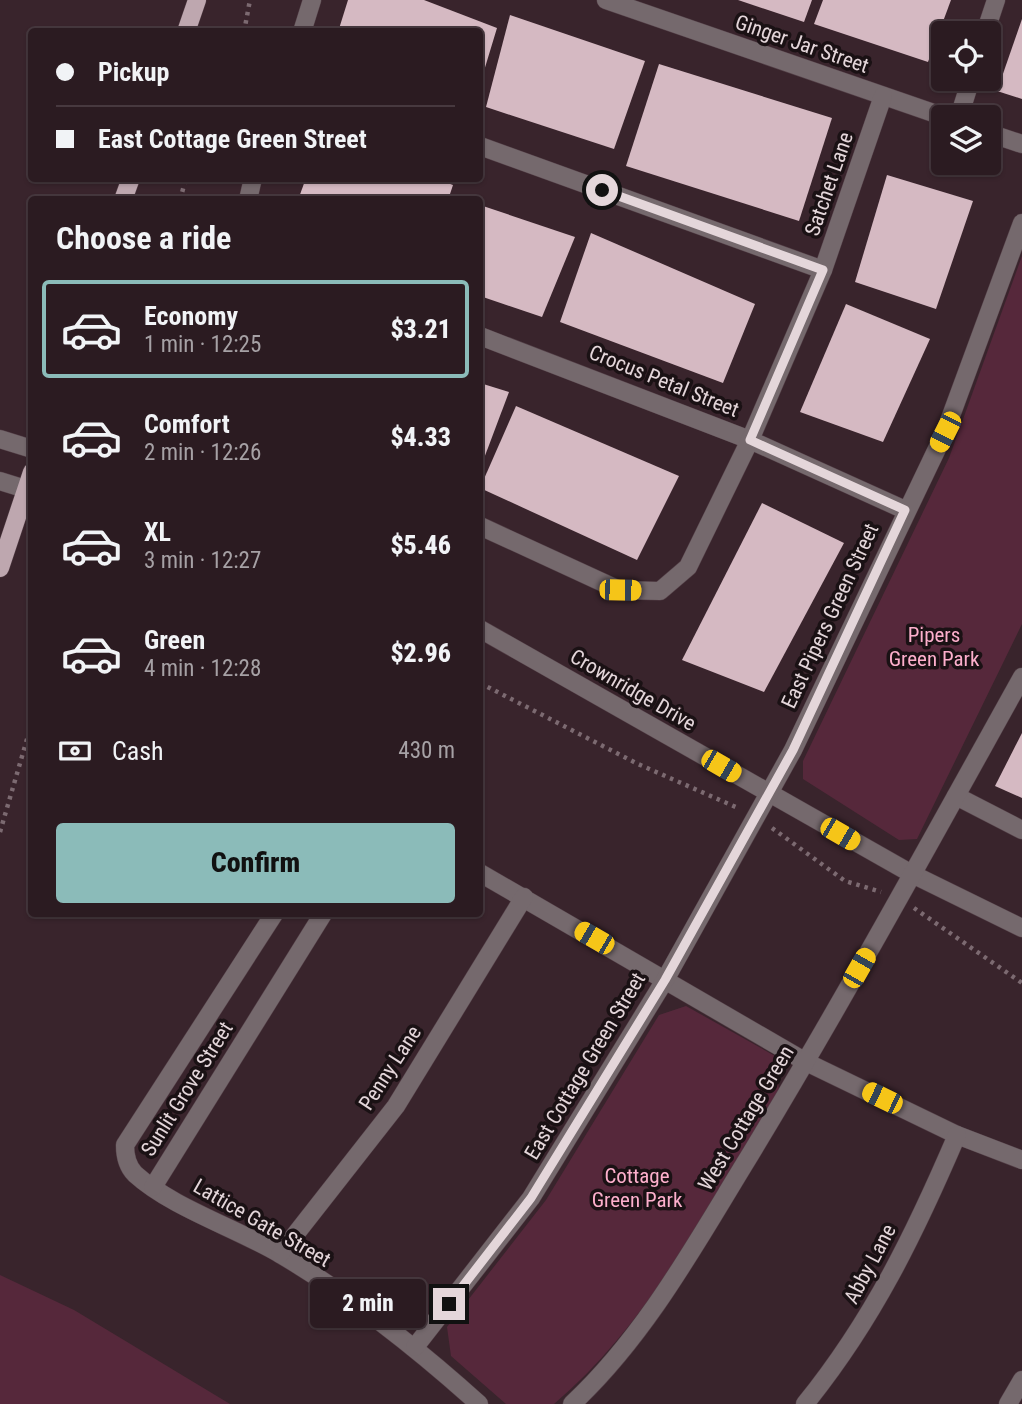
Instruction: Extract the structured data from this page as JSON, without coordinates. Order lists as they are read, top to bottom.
{
  "streets": {
    "street": [
      "Ginger Jar Street",
      "Satchet Lane",
      "Crocus Petal Street",
      "East Pipers Green Street",
      "Crownridge Drive",
      "East Cottage Green Street",
      "Penny Lane",
      "Sunlit Grove Street",
      "West Cottage Green",
      "Lattice Gate Street",
      "Abby Lane"
    ]
  },
  "crossings": [
    ["Ginger Jar Street", "Satchet Lane"],
    ["Satchet Lane", "Crocus Petal Street"],
    ["Crocus Petal Street", "East Pipers Green Street"],
    ["East Pipers Green Street", "Crownridge Drive"],
    ["East Pipers Green Street", "East Cottage Green Street"],
    ["Crownridge Drive", "East Cottage Green Street"],
    ["Crownridge Drive", "West Cottage Green"],
    ["East Cottage Green Street", "Lattice Gate Street"],
    ["Penny Lane", "Lattice Gate Street"],
    ["Sunlit Grove Street", "Lattice Gate Street"]
  ],
  "parks": ["Pipers Green Park", "Cottage Green Park"],
  "page": {
    "banner": ["Pickup", "East Cottage Green Street"],
    "heading": "Choose a ride",
    "list": [
      {
        "name": "Economy",
        "note": "1 min · 12:25",
        "value": "$3.21"
      },
      {
        "name": "Comfort",
        "note": "2 min · 12:26",
        "value": "$4.33"
      },
      {
        "name": "XL",
        "note": "3 min · 12:27",
        "value": "$5.46"
      },
      {
        "name": "Green",
        "note": "4 min · 12:28",
        "value": "$2.96"
      }
    ],
    "pay": ["Cash", "430 m"],
    "buttons": "Confirm",
    "bubble": "2 min"
  }
}
